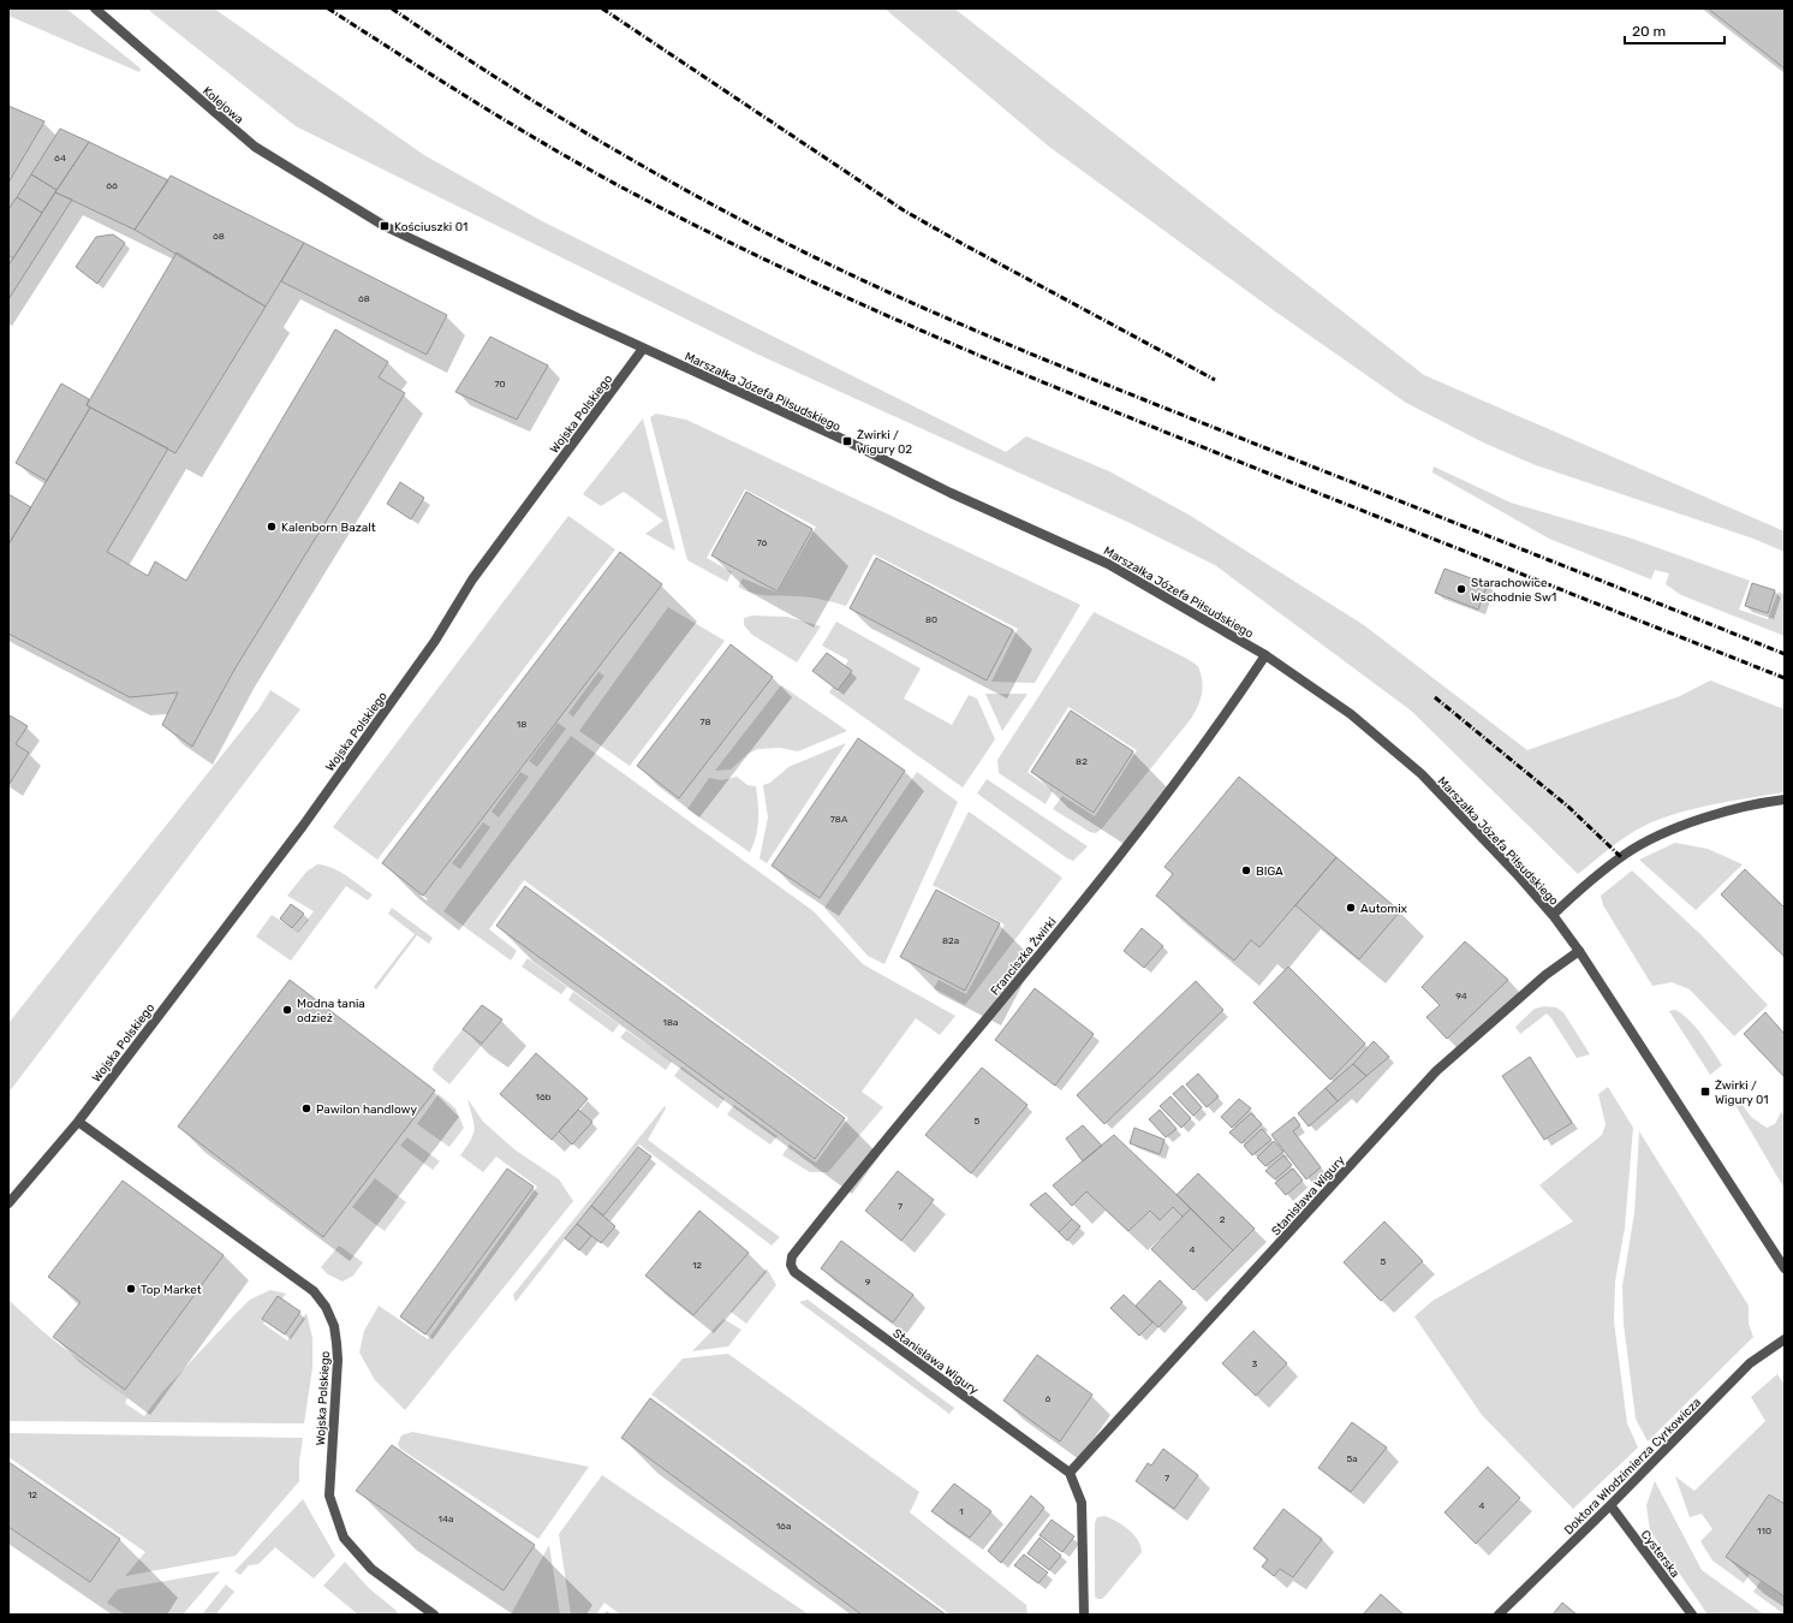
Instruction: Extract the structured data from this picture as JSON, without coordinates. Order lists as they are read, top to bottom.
{
  "streets": {
    "street": [
      "Kolejowa",
      "Marszałka Józefa Piłsudskiego",
      "Wojska Polskiego",
      "Franciszka Żwirki",
      "Stanisława Wigury",
      "Doktora Włodzimierza Cyrkowicza",
      "Cysterska"
    ]
  },
  "crossings": [
    ["Kolejowa", "Marszałka Józefa Piłsudskiego"],
    ["Marszałka Józefa Piłsudskiego", "Wojska Polskiego"],
    ["Marszałka Józefa Piłsudskiego", "Franciszka Żwirki"],
    ["Marszałka Józefa Piłsudskiego", "Stanisława Wigury"],
    ["Franciszka Żwirki", "Stanisława Wigury"],
    ["Doktora Włodzimierza Cyrkowicza", "Cysterska"]
  ],
  "places": {
    "transit": ["Kościuszki 01", "Żwirki / Wigury 02", "Żwirki / Wigury 01"],
    "other": [
      "Kalenborn Bazalt",
      "Starachowice Wschodnie Sw1",
      "BIGA",
      "Automix",
      "Modna tania odzież",
      "Pawilon handlowy",
      "Top Market"
    ]
  },
  "house_numbers": [
    "64",
    "66",
    "68",
    "68",
    "70",
    "76",
    "80",
    "78",
    "18",
    "82",
    "78A",
    "82a",
    "94",
    "18a",
    "16b",
    "5",
    "7",
    "2",
    "4",
    "5",
    "12",
    "9",
    "3",
    "6",
    "5a",
    "7",
    "12",
    "4",
    "1",
    "14a",
    "16a",
    "110"
  ],
  "scale_bar": "20 m"
}
